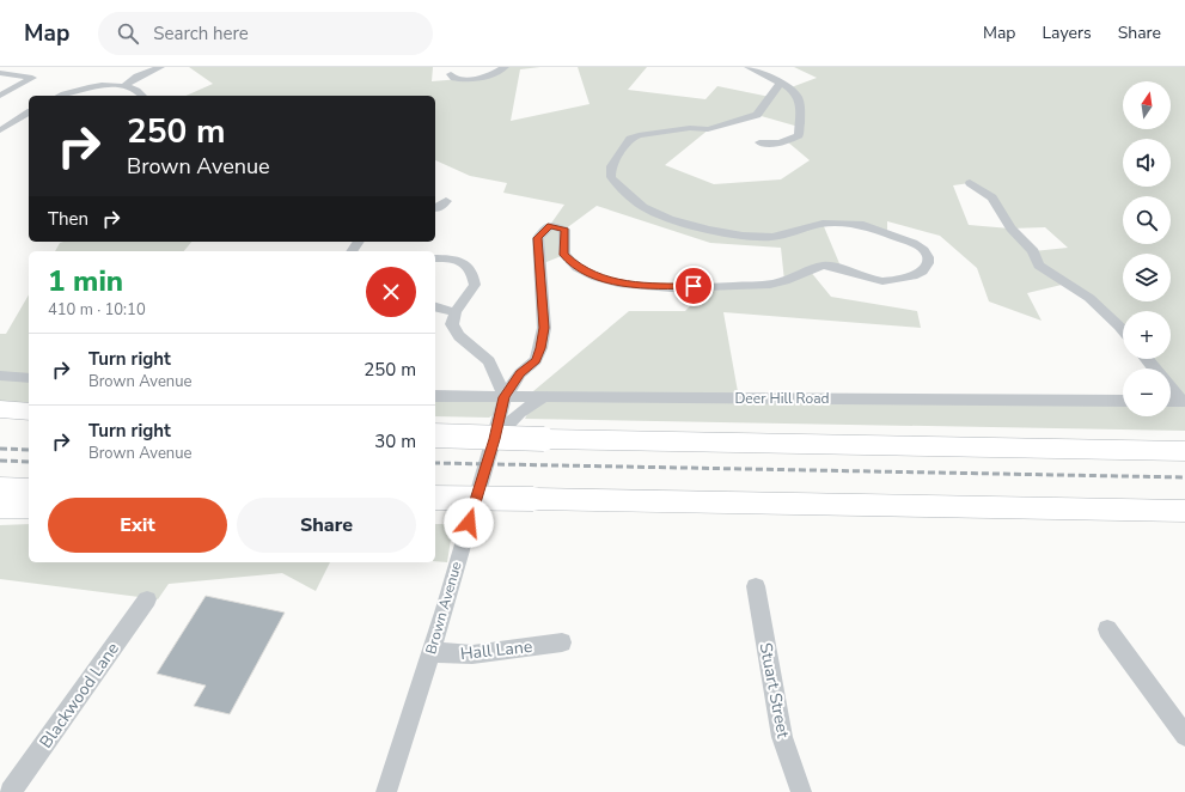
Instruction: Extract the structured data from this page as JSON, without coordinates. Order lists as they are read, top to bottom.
{
  "streets": {
    "street": [
      "Deer Hill Road",
      "Brown Avenue",
      "Hall Lane",
      "Stuart Street",
      "Blackwood Lane"
    ]
  },
  "crossings": [
    ["Deer Hill Road", "Brown Avenue"],
    ["Brown Avenue", "Hall Lane"]
  ],
  "north": "top",
  "page": {
    "header": "Map",
    "search": "Search here",
    "nav": ["Map", "Layers", "Share"],
    "map_buttons": ["+", "−"],
    "turn": ["250 m", "Brown Avenue"],
    "then": "Then",
    "heading": ["1 min", "410 m · 10:10"],
    "list": [
      {
        "name": "Turn right",
        "note": "Brown Avenue",
        "value": "250 m"
      },
      {
        "name": "Turn right",
        "note": "Brown Avenue",
        "value": "30 m"
      }
    ],
    "buttons": ["Exit", "Share"]
  }
}
